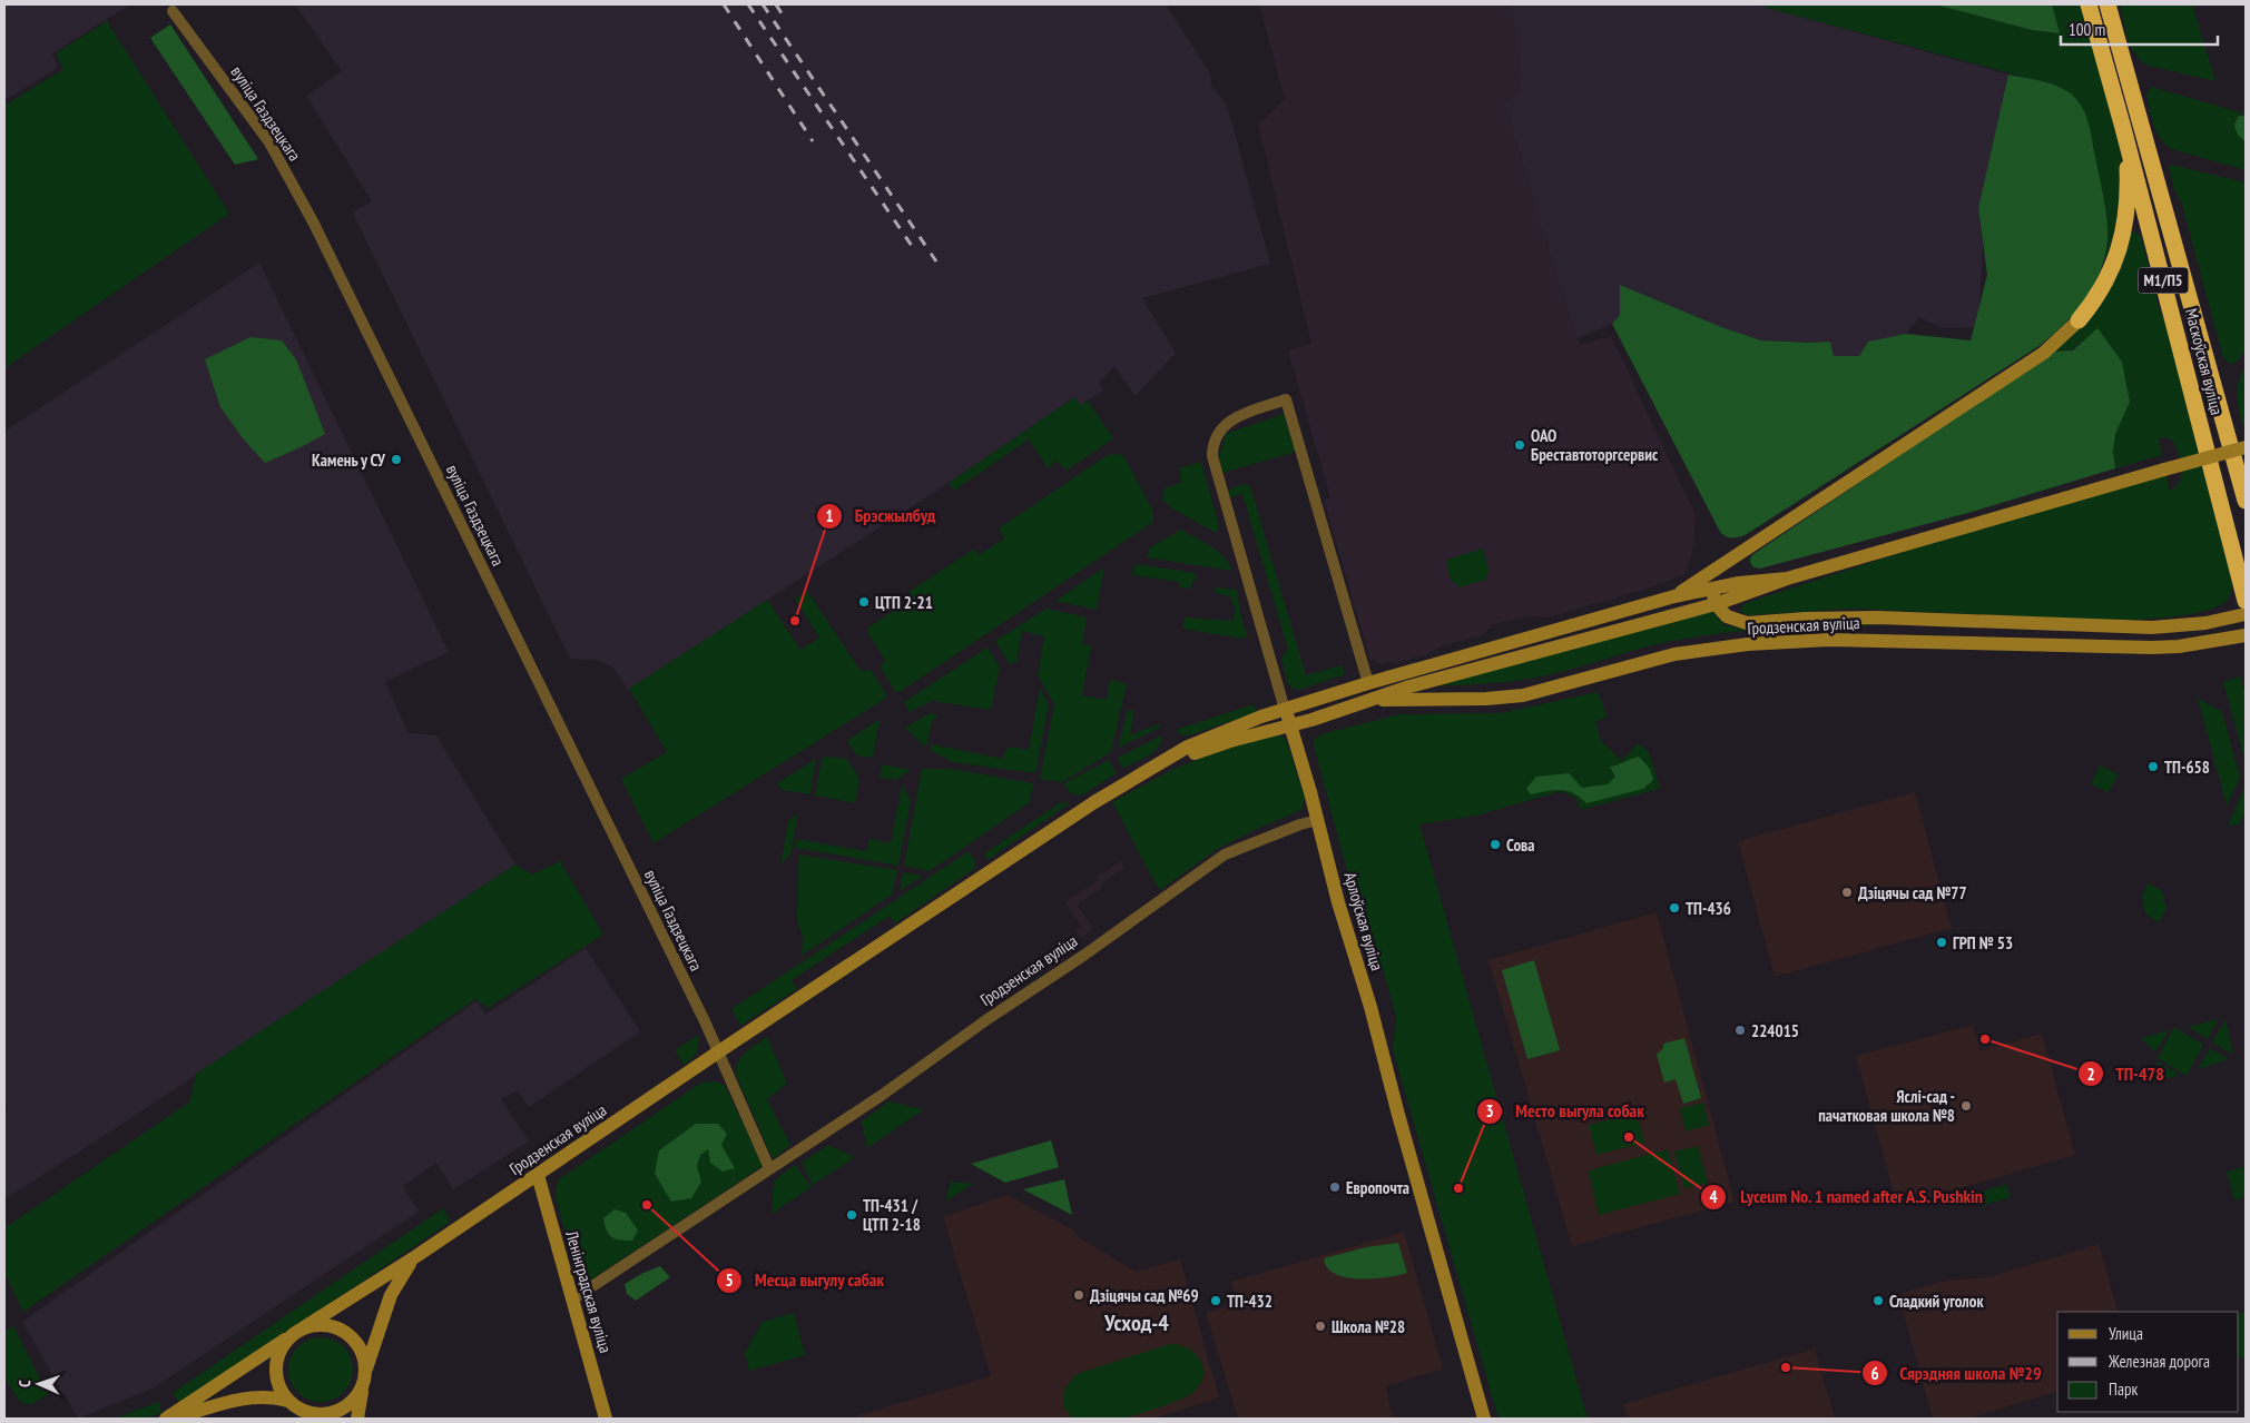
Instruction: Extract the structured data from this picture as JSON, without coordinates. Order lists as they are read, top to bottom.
{
  "streets": {
    "highway": ["М1/П5", "Маскоўская вуліца"],
    "main road": ["Гродзенская вуліца", "Арлоўская вуліца", "Ленінградская вуліца"],
    "street": ["вуліца Газдзецкага"]
  },
  "crossings": [
    ["вуліца Газдзецкага", "Гродзенская вуліца"],
    ["Гродзенская вуліца", "Арлоўская вуліца"],
    ["Гродзенская вуліца", "Ленінградская вуліца"]
  ],
  "districts": ["Усход-4"],
  "places": [
    "ОАО Бреставтоторгсервис",
    "Камень у СУ",
    "ЦТП 2-21",
    "Брэсжылбуд",
    "ТП-658",
    "Сова",
    "Дзіцячы сад №77",
    "ТП-436",
    "ГРП № 53",
    "224015",
    "ТП-478",
    "Яслі-сад - пачатковая школа №8",
    "Lyceum No. 1 named after A.S. Pushkin",
    "Европочта",
    "Место выгула собак",
    "Месца выгулу сабак",
    "ТП-431 / ЦТП 2-18",
    "Дзіцячы сад №69",
    "ТП-432",
    "Сладкий уголок",
    "Школа №28",
    "Сярэдняя школа №29"
  ],
  "legend": ["Улица", "Железная дорога", "Парк"],
  "scale_bar": "100 m",
  "north": "left"
}
